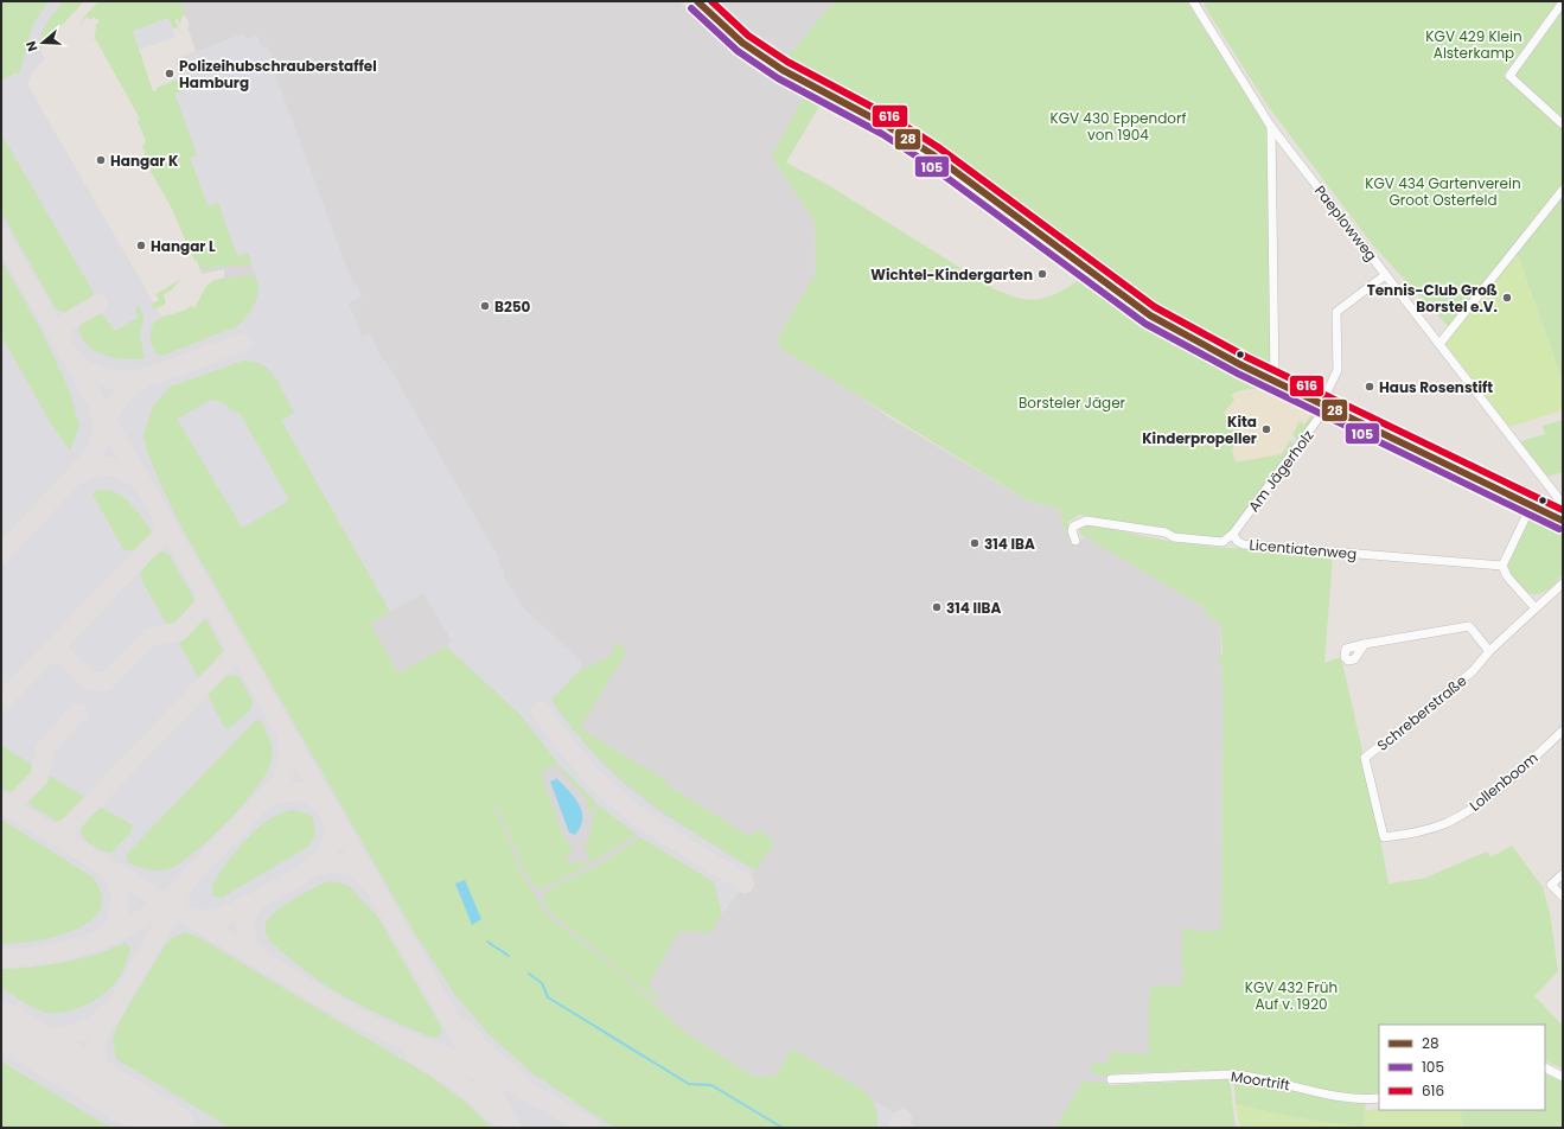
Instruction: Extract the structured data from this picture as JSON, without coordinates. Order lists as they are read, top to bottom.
{
  "streets": {
    "street": [
      "Paeplowweg",
      "Am Jägerholz",
      "Licentiatenweg",
      "Schreberstraße",
      "Lollenboom",
      "Moortrift"
    ]
  },
  "crossings": [
    ["Paeplowweg", "Am Jägerholz"],
    ["Am Jägerholz", "Licentiatenweg"],
    ["Schreberstraße", "Lollenboom"]
  ],
  "parks": [
    "KGV 429 Klein Alsterkamp",
    "KGV 430 Eppendorf von 1904",
    "KGV 434 Gartenverein Groot Osterfeld",
    "Borsteler Jäger",
    "KGV 432 Früh Auf v. 1920"
  ],
  "places": [
    "Polizeihubschrauberstaffel Hamburg",
    "Hangar K",
    "Hangar L",
    "Wichtel-Kindergarten",
    "Tennis-Club Groß Borstel e.V.",
    "B250",
    "Haus Rosenstift",
    "Kita Kinderpropeller",
    "314 IBA",
    "314 IIBA"
  ],
  "lines": ["transit line 28", "transit line 616", "transit line 105"],
  "legend": ["28", "105", "616"],
  "north": "left"
}
